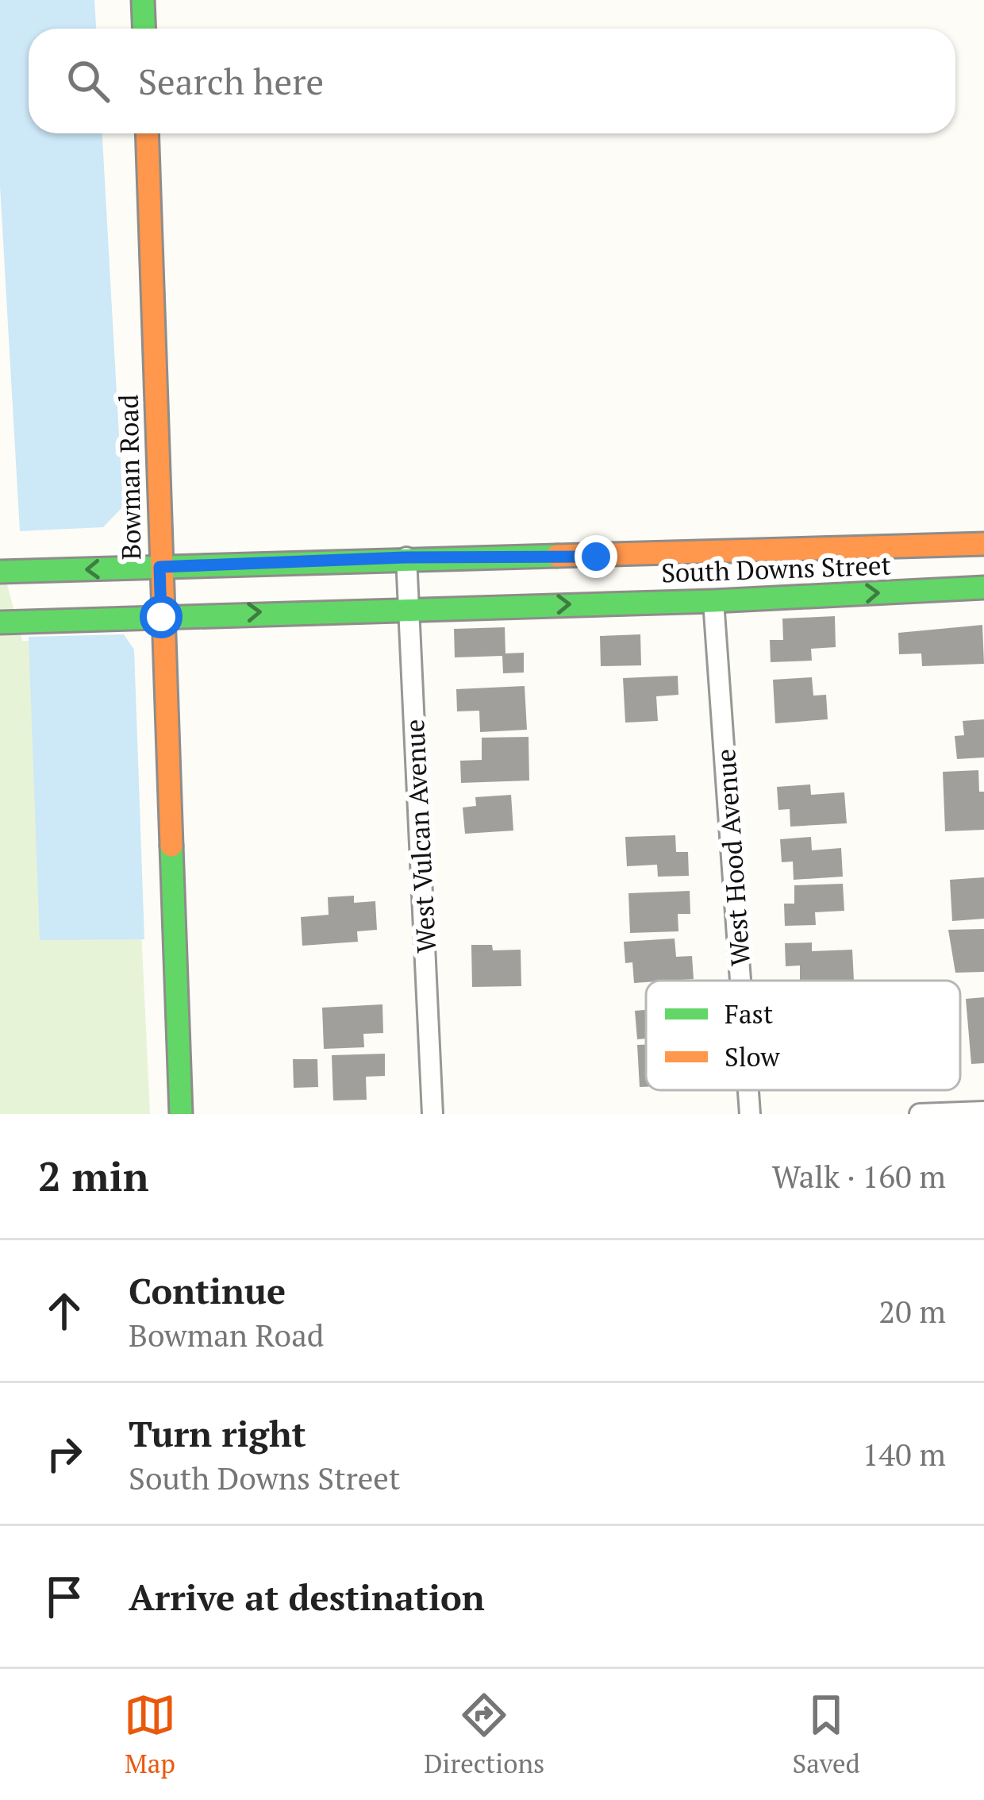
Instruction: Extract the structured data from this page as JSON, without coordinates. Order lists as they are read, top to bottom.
{
  "streets": {
    "main road": ["Bowman Road", "South Downs Street"],
    "street": ["West Vulcan Avenue", "West Hood Avenue"]
  },
  "crossings": [
    ["Bowman Road", "South Downs Street"],
    ["South Downs Street", "West Vulcan Avenue"],
    ["South Downs Street", "West Hood Avenue"]
  ],
  "legend": ["Fast", "Slow"],
  "page": {
    "search": "Search here",
    "heading": ["2 min", "Walk · 160 m"],
    "list": [
      ["Continue", "Bowman Road", "20 m"],
      ["Turn right", "South Downs Street", "140 m"],
      "Arrive at destination"
    ],
    "nav": ["Map", "Directions", "Saved"]
  }
}
